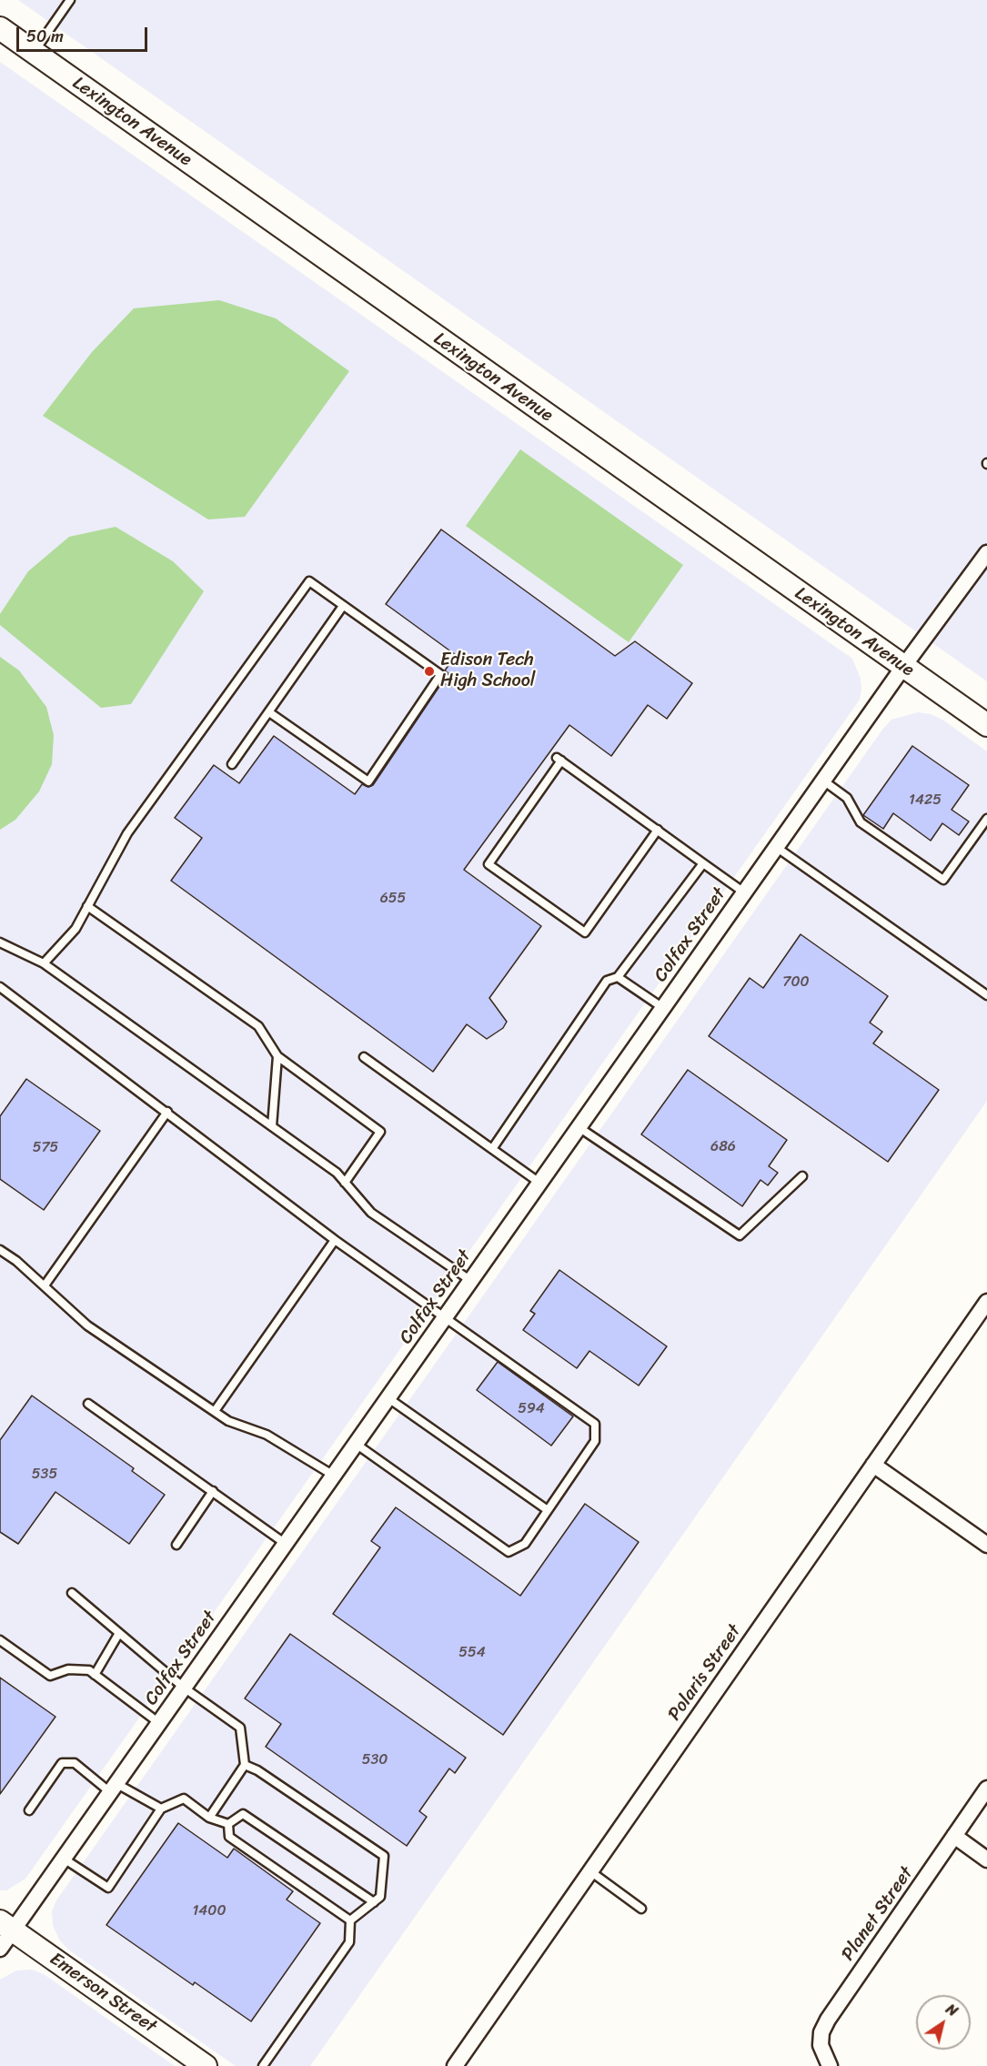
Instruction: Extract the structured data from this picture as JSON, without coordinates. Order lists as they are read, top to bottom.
{
  "streets": {
    "main road": ["Lexington Avenue", "Emerson Street"],
    "street": ["Colfax Street", "Polaris Street", "Planet Street"]
  },
  "crossings": [
    ["Lexington Avenue", "Colfax Street"],
    ["Colfax Street", "Emerson Street"]
  ],
  "places": ["Edison Tech High School"],
  "house_numbers": [
    "1425",
    "655",
    "700",
    "686",
    "575",
    "594",
    "535",
    "554",
    "530",
    "1400"
  ],
  "scale_bar": "50 m",
  "north": "top right"
}
